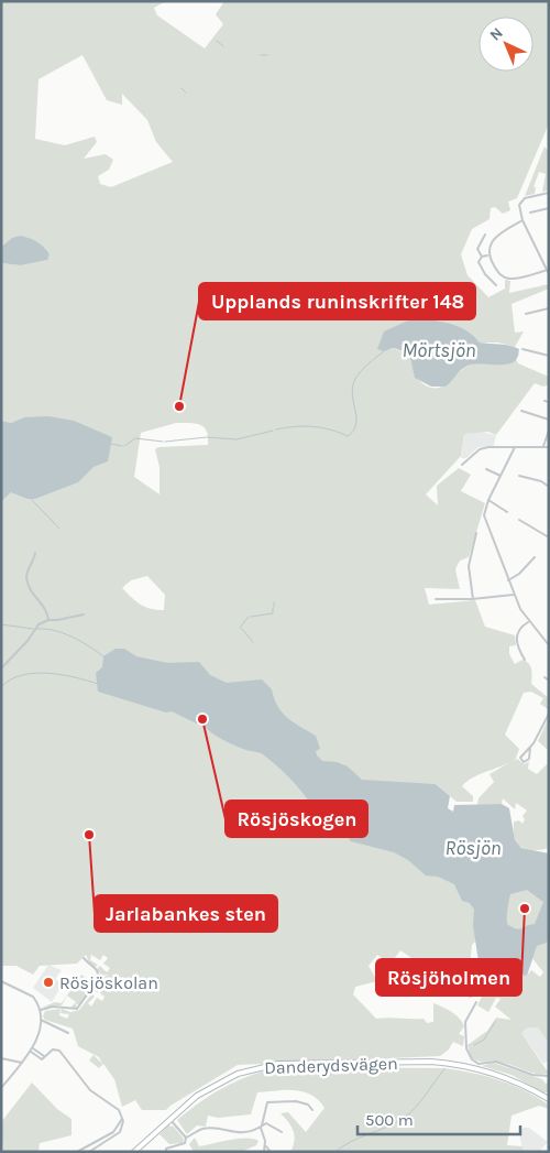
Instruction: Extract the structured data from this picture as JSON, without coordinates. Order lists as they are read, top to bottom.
{
  "streets": {
    "main road": ["Danderydsvägen"]
  },
  "water": ["Mörtsjön", "Rösjön"],
  "places": [
    "Upplands runinskrifter 148",
    "Rösjöskogen",
    "Jarlabankes sten",
    "Rösjöholmen",
    "Rösjöskolan"
  ],
  "scale_bar": "500 m",
  "north": "top left"
}
